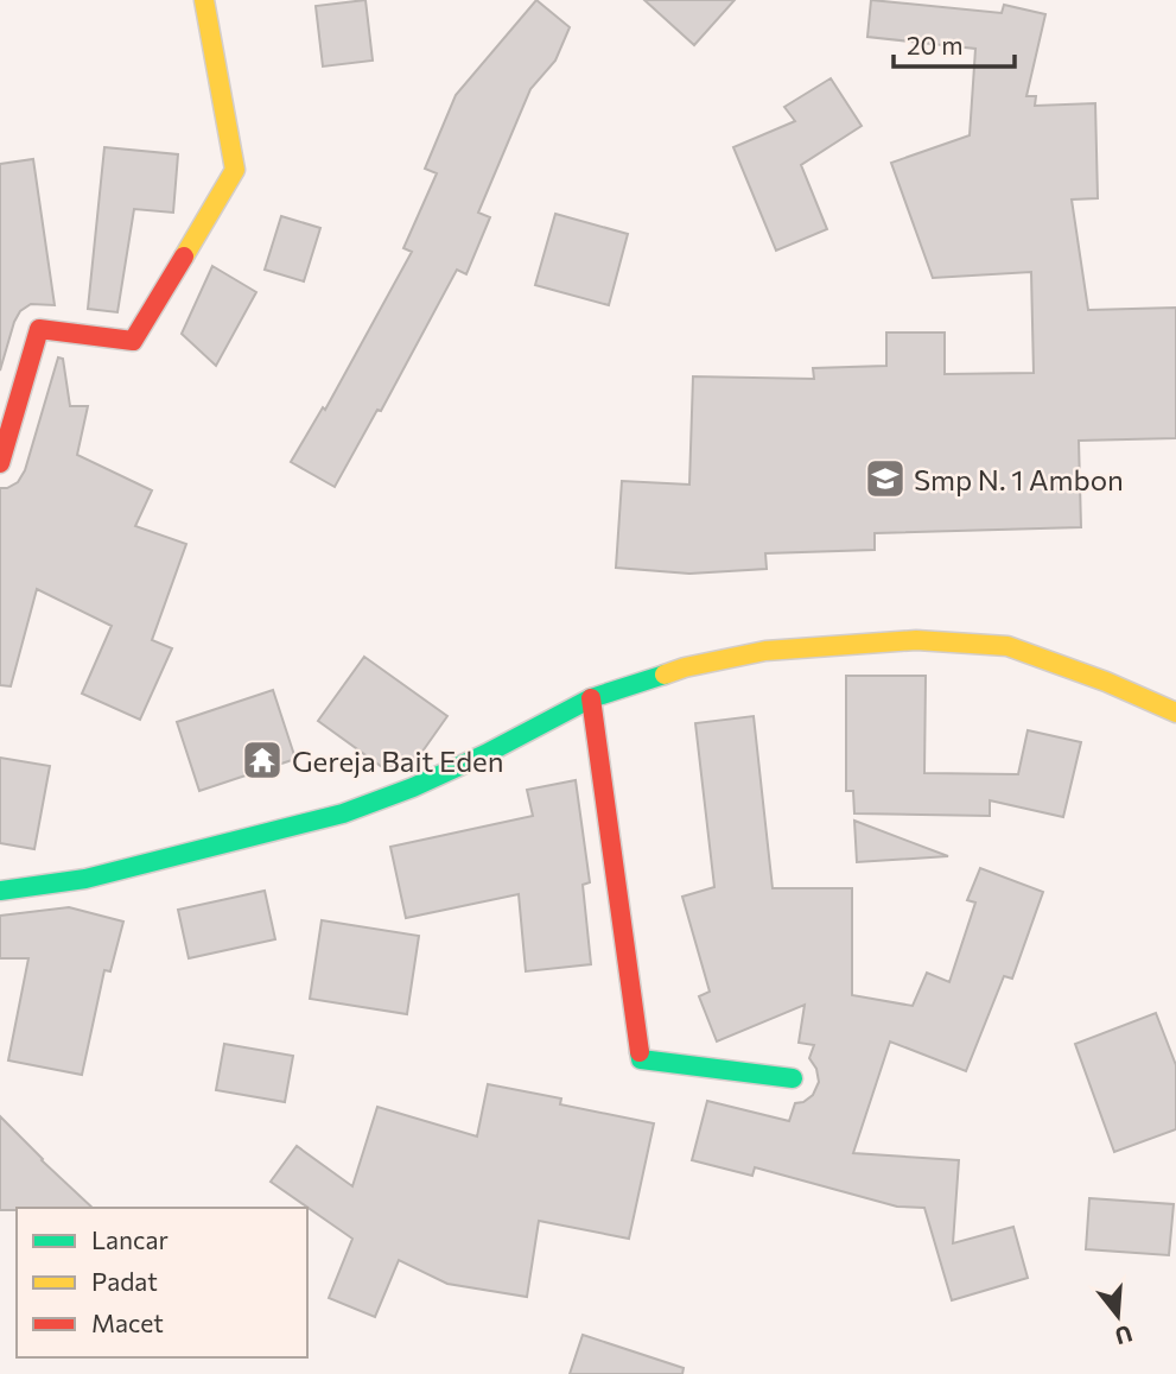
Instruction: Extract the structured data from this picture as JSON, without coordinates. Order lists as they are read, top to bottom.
{
  "places": {
    "school or university": ["Smp N. 1 Ambon"],
    "temple": ["Gereja Bait Eden"]
  },
  "legend": ["Lancar", "Padat", "Macet"],
  "scale_bar": "20 m",
  "north": "bottom"
}
